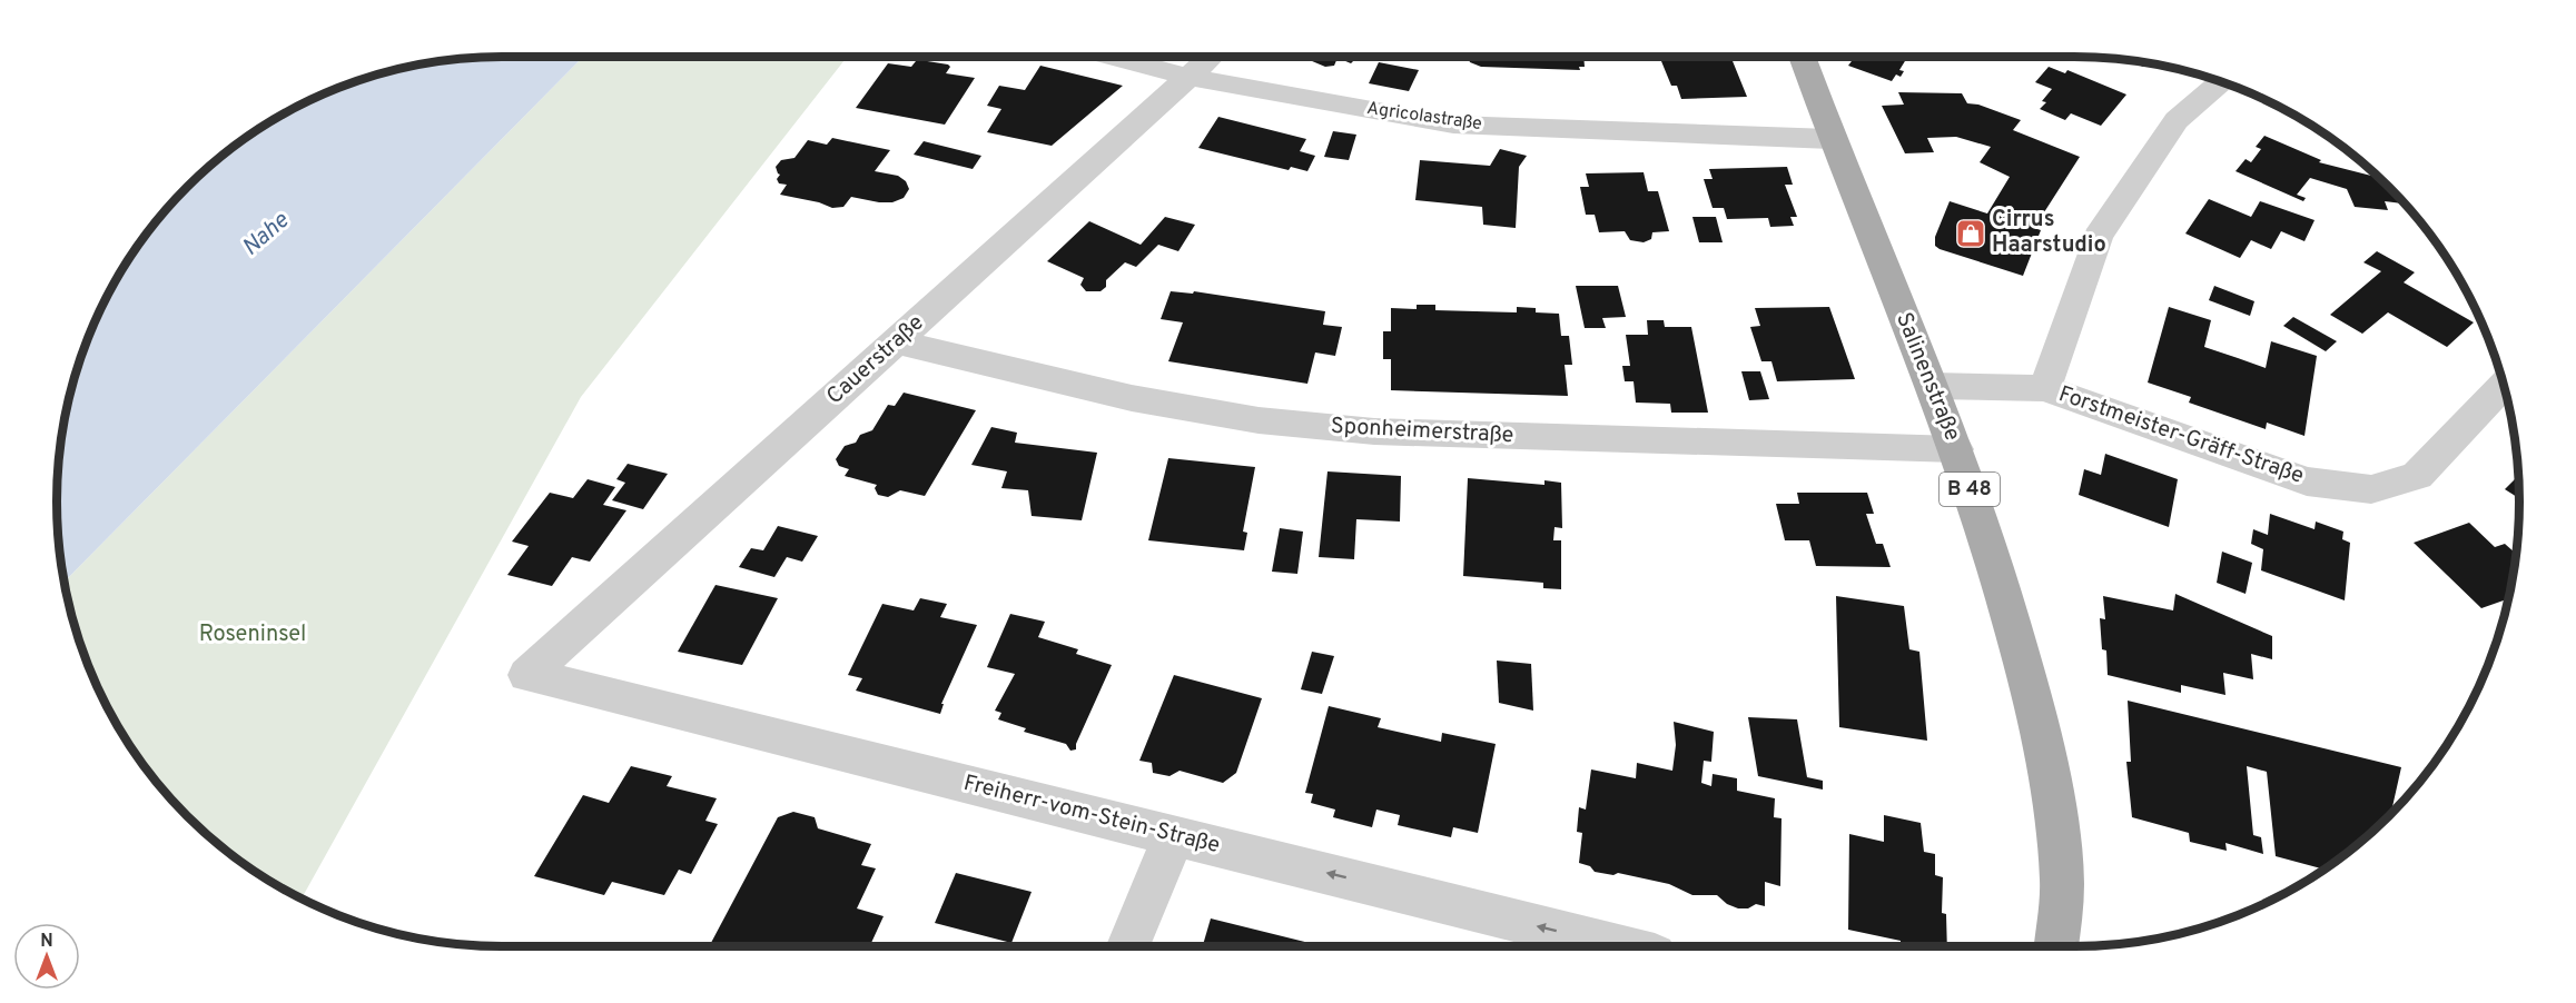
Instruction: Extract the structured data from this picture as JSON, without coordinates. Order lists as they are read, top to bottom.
{
  "streets": {
    "main road": ["Salinenstraße", "B 48"],
    "street": [
      "Agricolastraße",
      "Cauerstraße",
      "Sponheimerstraße",
      "Forstmeister-Gräff-Straße",
      "Freiherr-vom-Stein-Straße"
    ]
  },
  "crossings": [
    ["Agricolastraße", "Cauerstraße"],
    ["Agricolastraße", "Salinenstraße"],
    ["Cauerstraße", "Sponheimerstraße"],
    ["Cauerstraße", "Freiherr-vom-Stein-Straße"],
    ["Salinenstraße", "Sponheimerstraße"],
    ["Salinenstraße", "Forstmeister-Gräff-Straße"]
  ],
  "one_way": ["Freiherr-vom-Stein-Straße"],
  "water": ["Nahe"],
  "parks": ["Roseninsel"],
  "places": {
    "shop": ["Cirrus Haarstudio"]
  },
  "north": "top"
}
